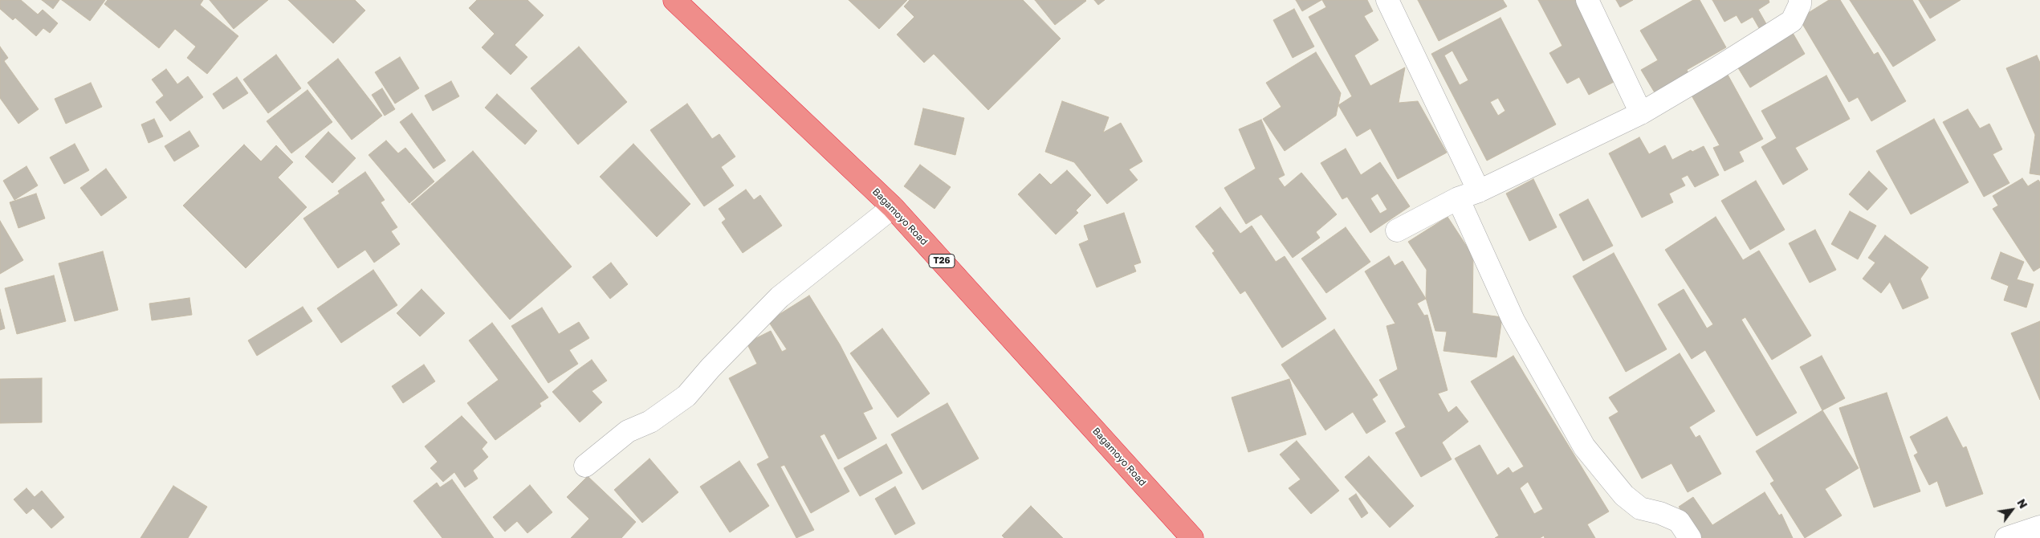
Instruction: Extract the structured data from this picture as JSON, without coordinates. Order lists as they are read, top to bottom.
{
  "streets": {
    "highway": ["Bagamoyo Road", "T26"]
  },
  "north": "top right"
}
